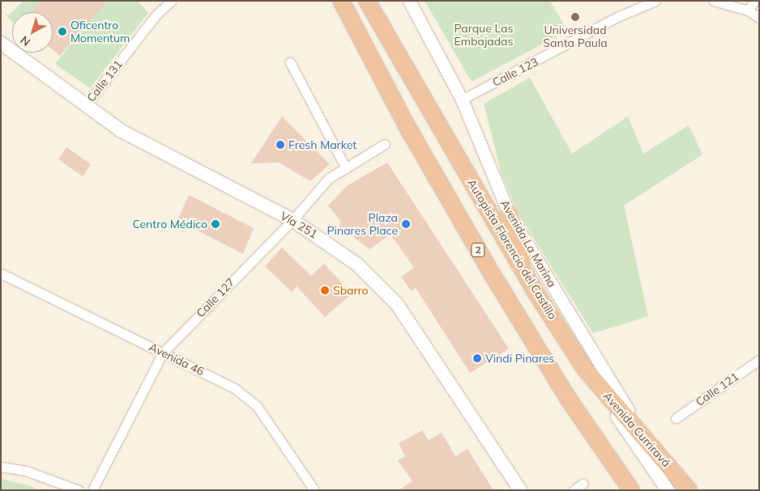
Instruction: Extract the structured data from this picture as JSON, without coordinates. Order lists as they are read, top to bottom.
{
  "streets": {
    "highway": ["Autopista Florencio del Castillo", "2", "Avenida Curriravá"],
    "main road": ["Vía 251"],
    "street": [
      "Calle 123",
      "Calle 131",
      "Avenida La Marina",
      "Calle 127",
      "Avenida 46",
      "Calle 121"
    ]
  },
  "crossings": [
    ["Calle 123", "Avenida La Marina"],
    ["Calle 131", "Vía 251"],
    ["Vía 251", "Calle 127"],
    ["Avenida La Marina", "Avenida Curriravá"],
    ["Autopista Florencio del Castillo", "Avenida Curriravá"],
    ["Calle 127", "Avenida 46"]
  ],
  "parks": ["Parque Las Embajadas"],
  "places": [
    "Universidad Santa Paula",
    "Oficentro Momentum",
    "Fresh Market",
    "Centro Médico",
    "Plaza Pinares Place",
    "Sbarro",
    "Vindi Pinares"
  ],
  "north": "bottom left"
}
